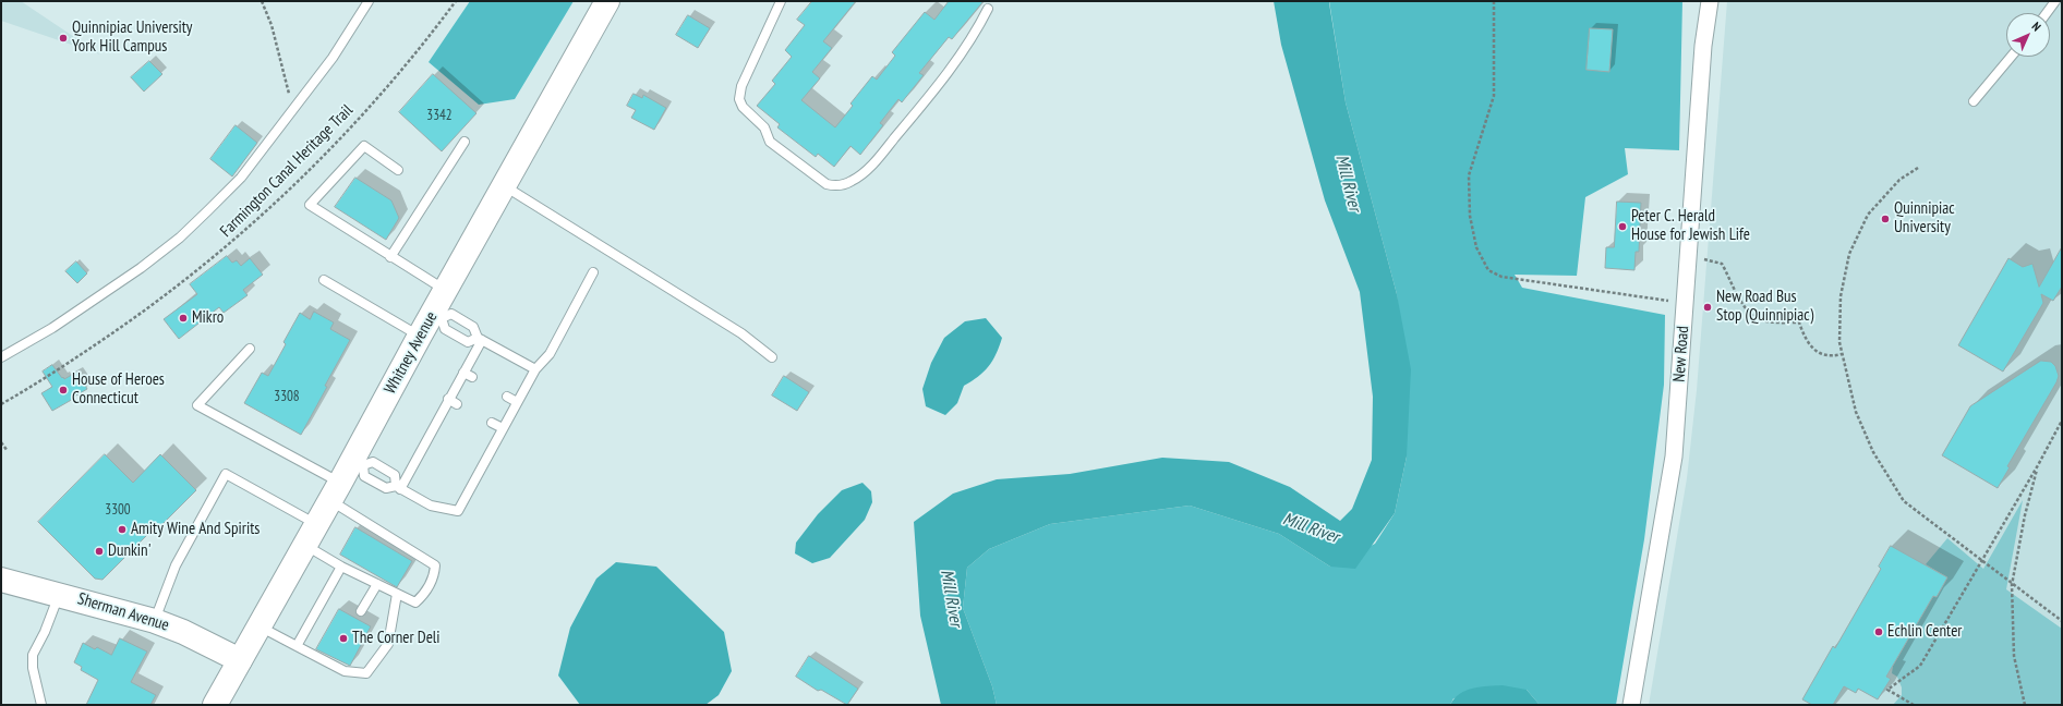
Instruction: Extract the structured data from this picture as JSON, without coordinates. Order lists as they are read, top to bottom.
{
  "streets": {
    "main road": ["Whitney Avenue", "Sherman Avenue"],
    "street": ["New Road"],
    "path": ["Farmington Canal Heritage Trail"]
  },
  "crossings": [
    ["Whitney Avenue", "Sherman Avenue"]
  ],
  "water": ["Mill River"],
  "places": [
    "Quinnipiac University York Hill Campus",
    "Quinnipiac University",
    "Peter C. Herald House for Jewish Life",
    "New Road Bus Stop (Quinnipiac)",
    "Mikro",
    "House of Heroes Connecticut",
    "Amity Wine And Spirits",
    "Dunkin'",
    "Echlin Center",
    "The Corner Deli"
  ],
  "house_numbers": ["3342", "3308", "3300"],
  "north": "top right"
}
